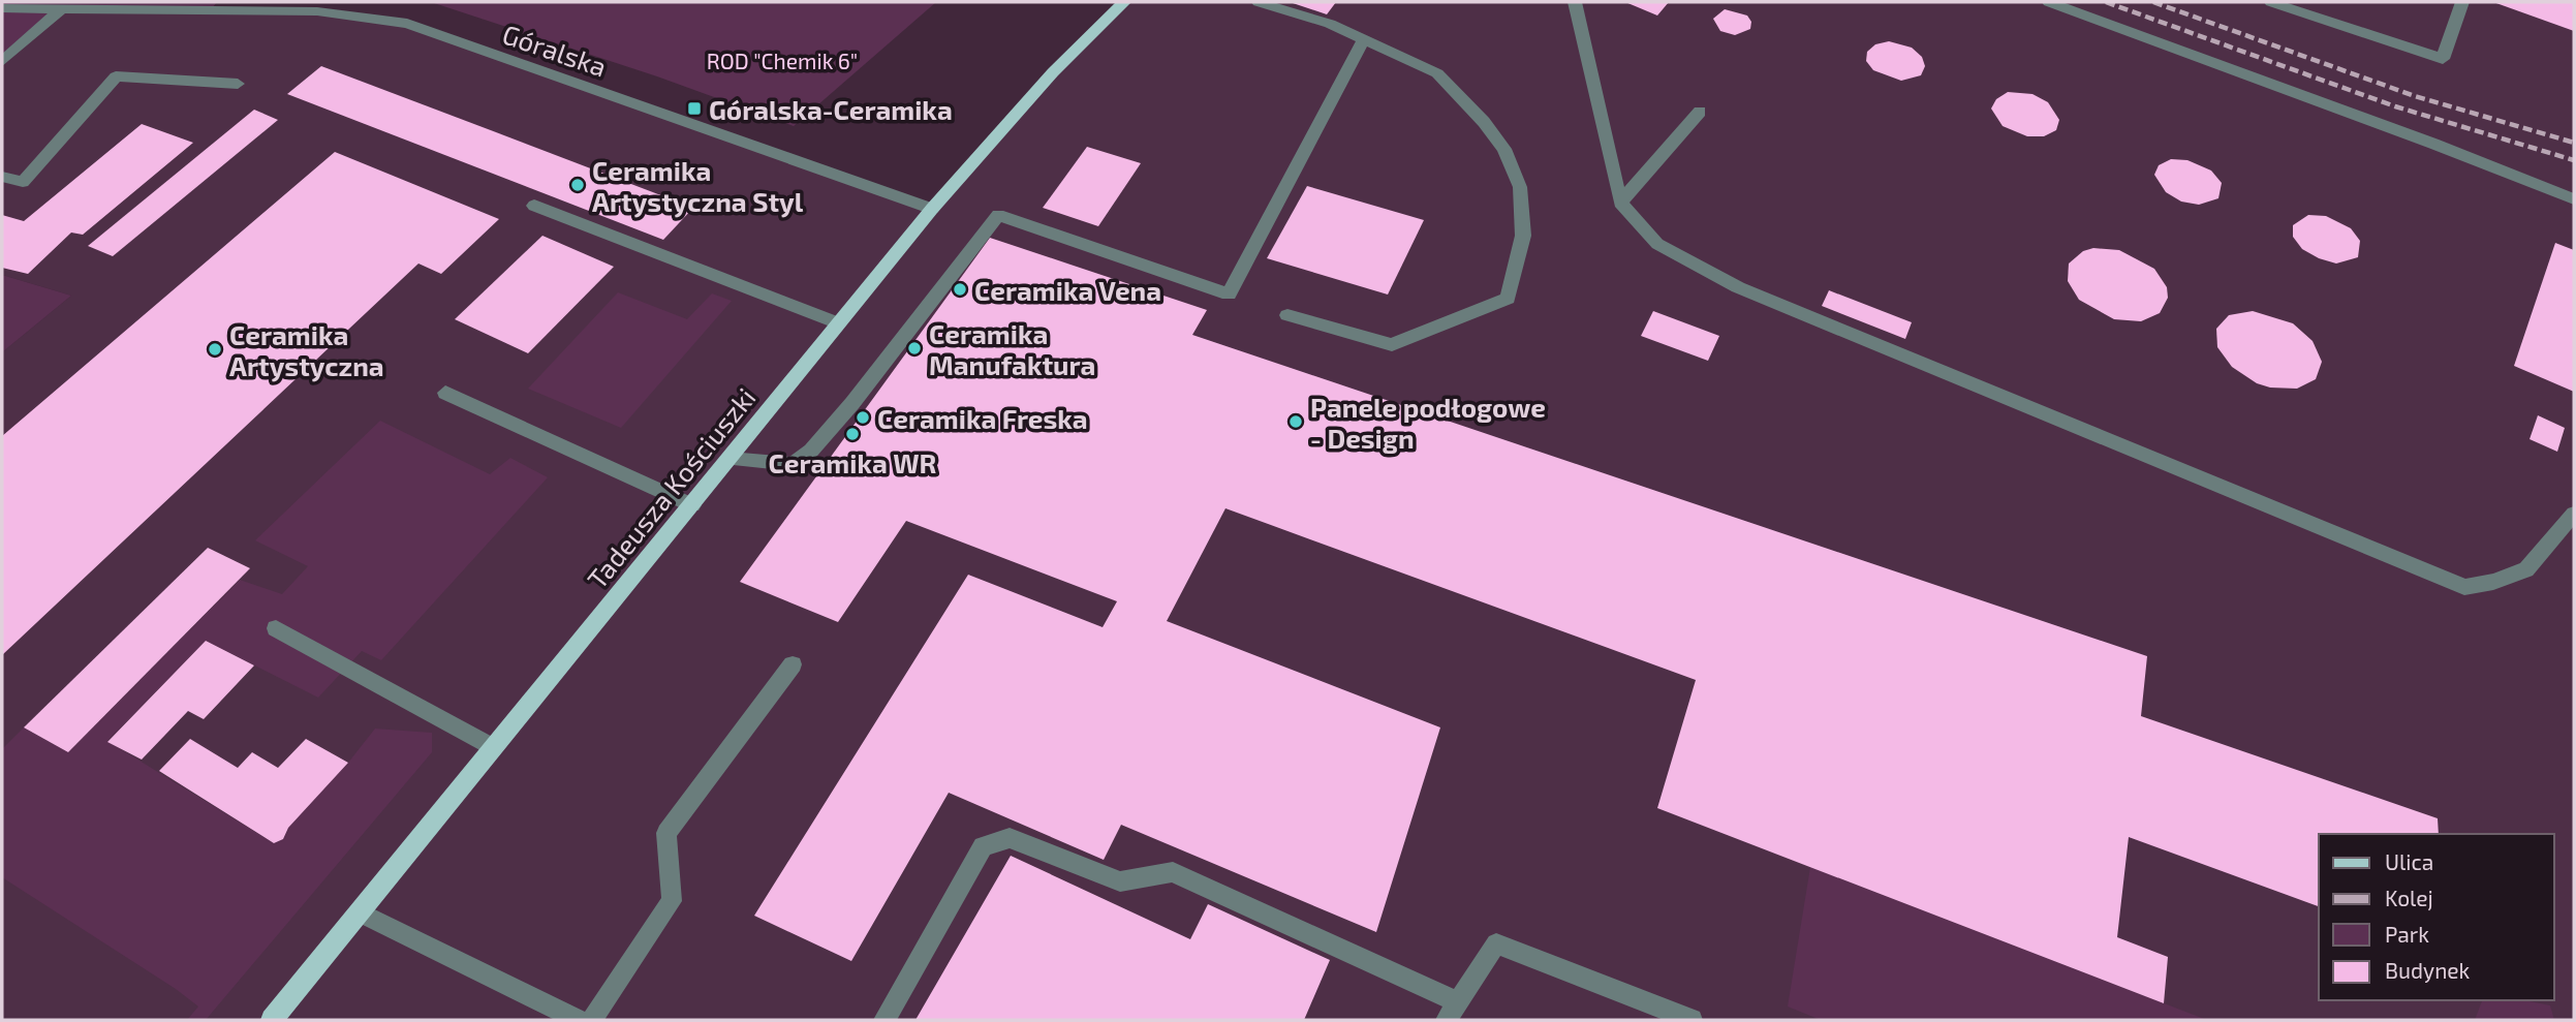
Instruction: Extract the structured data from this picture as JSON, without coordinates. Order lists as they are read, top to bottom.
{
  "streets": {
    "main road": ["Tadeusza Kościuszki"],
    "street": ["Góralska"]
  },
  "crossings": [
    ["Góralska", "Tadeusza Kościuszki"]
  ],
  "parks": ["ROD \"Chemik 6\""],
  "places": {
    "transit": ["Góralska-Ceramika"],
    "other": [
      "Ceramika Artystyczna Styl",
      "Ceramika Vena",
      "Ceramika Manufaktura",
      "Ceramika Artystyczna",
      "Ceramika Freska",
      "Panele podłogowe - Design",
      "Ceramika WR"
    ]
  },
  "legend": [
    "Ulica",
    "Kolej",
    "Park",
    "Budynek"
  ]
}
